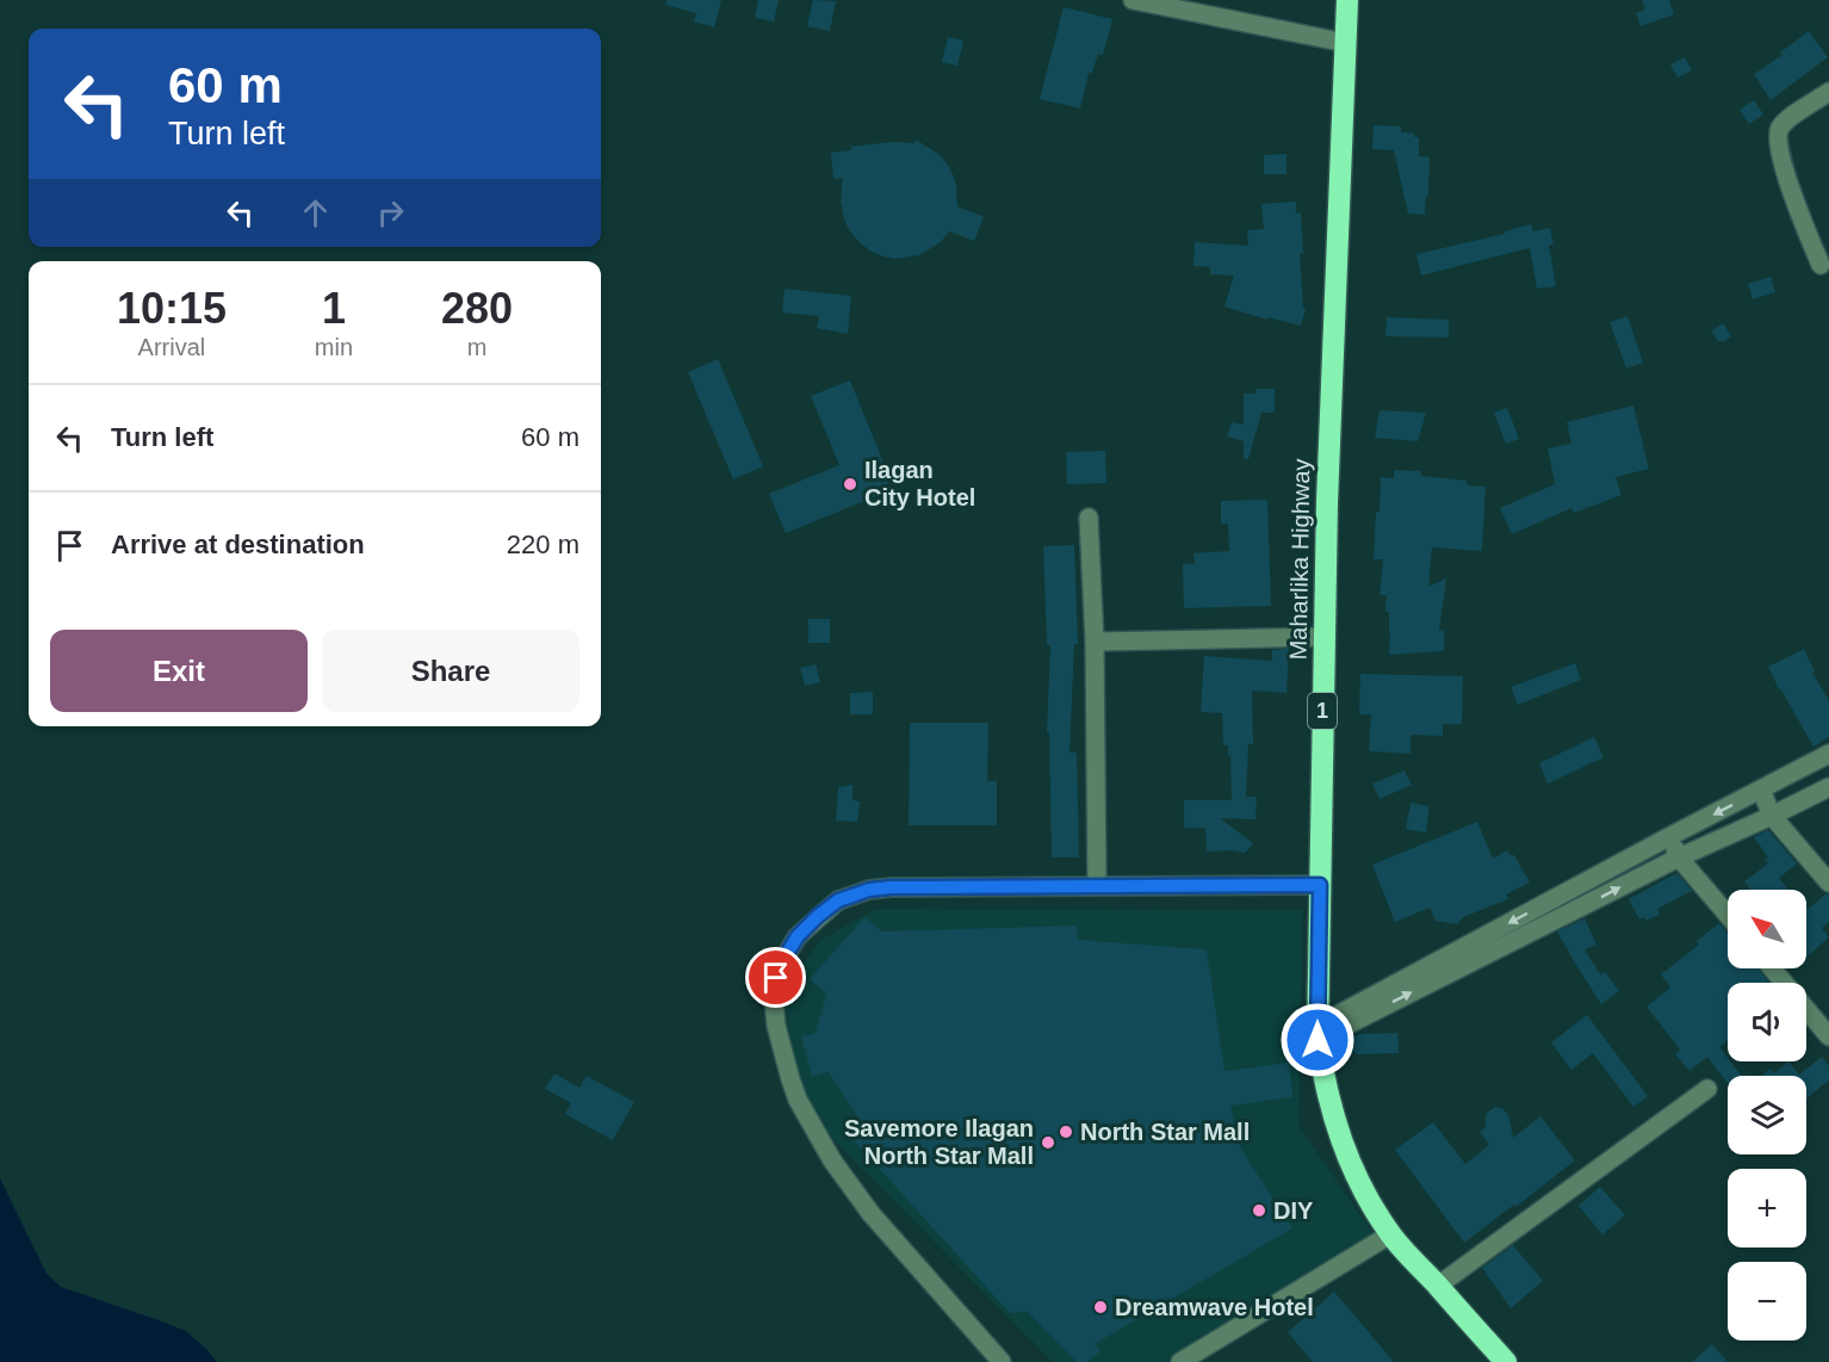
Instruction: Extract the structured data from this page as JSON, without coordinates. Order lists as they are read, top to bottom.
{
  "streets": {
    "highway": ["Maharlika Highway", "1"]
  },
  "places": [
    "Ilagan City Hotel",
    "North Star Mall",
    "Savemore Ilagan North Star Mall",
    "DIY",
    "Dreamwave Hotel"
  ],
  "north": "top left",
  "page": {
    "turn": ["60 m", "Turn left"],
    "eta": [
      "10:15",
      "Arrival",
      "1",
      "min",
      "280",
      "m"
    ],
    "list": [
      {
        "name": "Turn left",
        "value": "60 m"
      },
      {
        "name": "Arrive at destination",
        "value": "220 m"
      }
    ],
    "buttons": ["Exit", "Share"],
    "map_buttons": ["+", "−"]
  }
}
